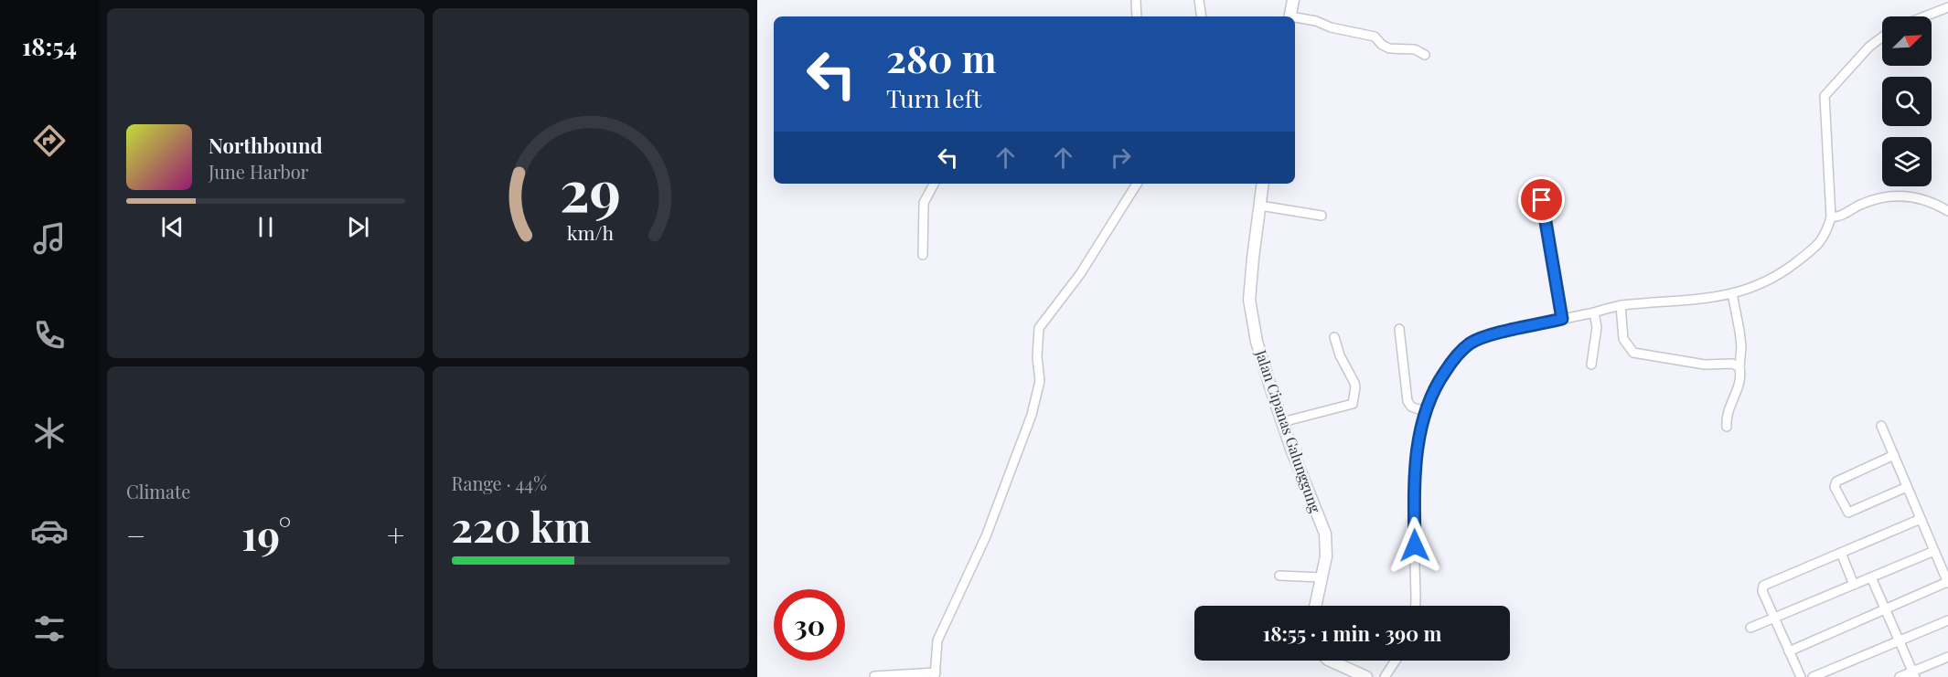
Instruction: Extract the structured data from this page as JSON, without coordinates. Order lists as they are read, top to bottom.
{
  "streets": {
    "street": ["Jalan Cipanas Galunggung"]
  },
  "north": "top right",
  "page": {
    "tabs": "18:54",
    "turn": ["280 m", "Turn left"],
    "song": ["Northbound", "June Harbor"],
    "tile": [
      "Climate",
      ["Range · 44%", "220 km"]
    ],
    "heat": ["−", "19°", "+"],
    "limit": "30",
    "trip": "18:55 · 1 min · 390 m",
    "gauge": ["29", "km/h"]
  }
}
